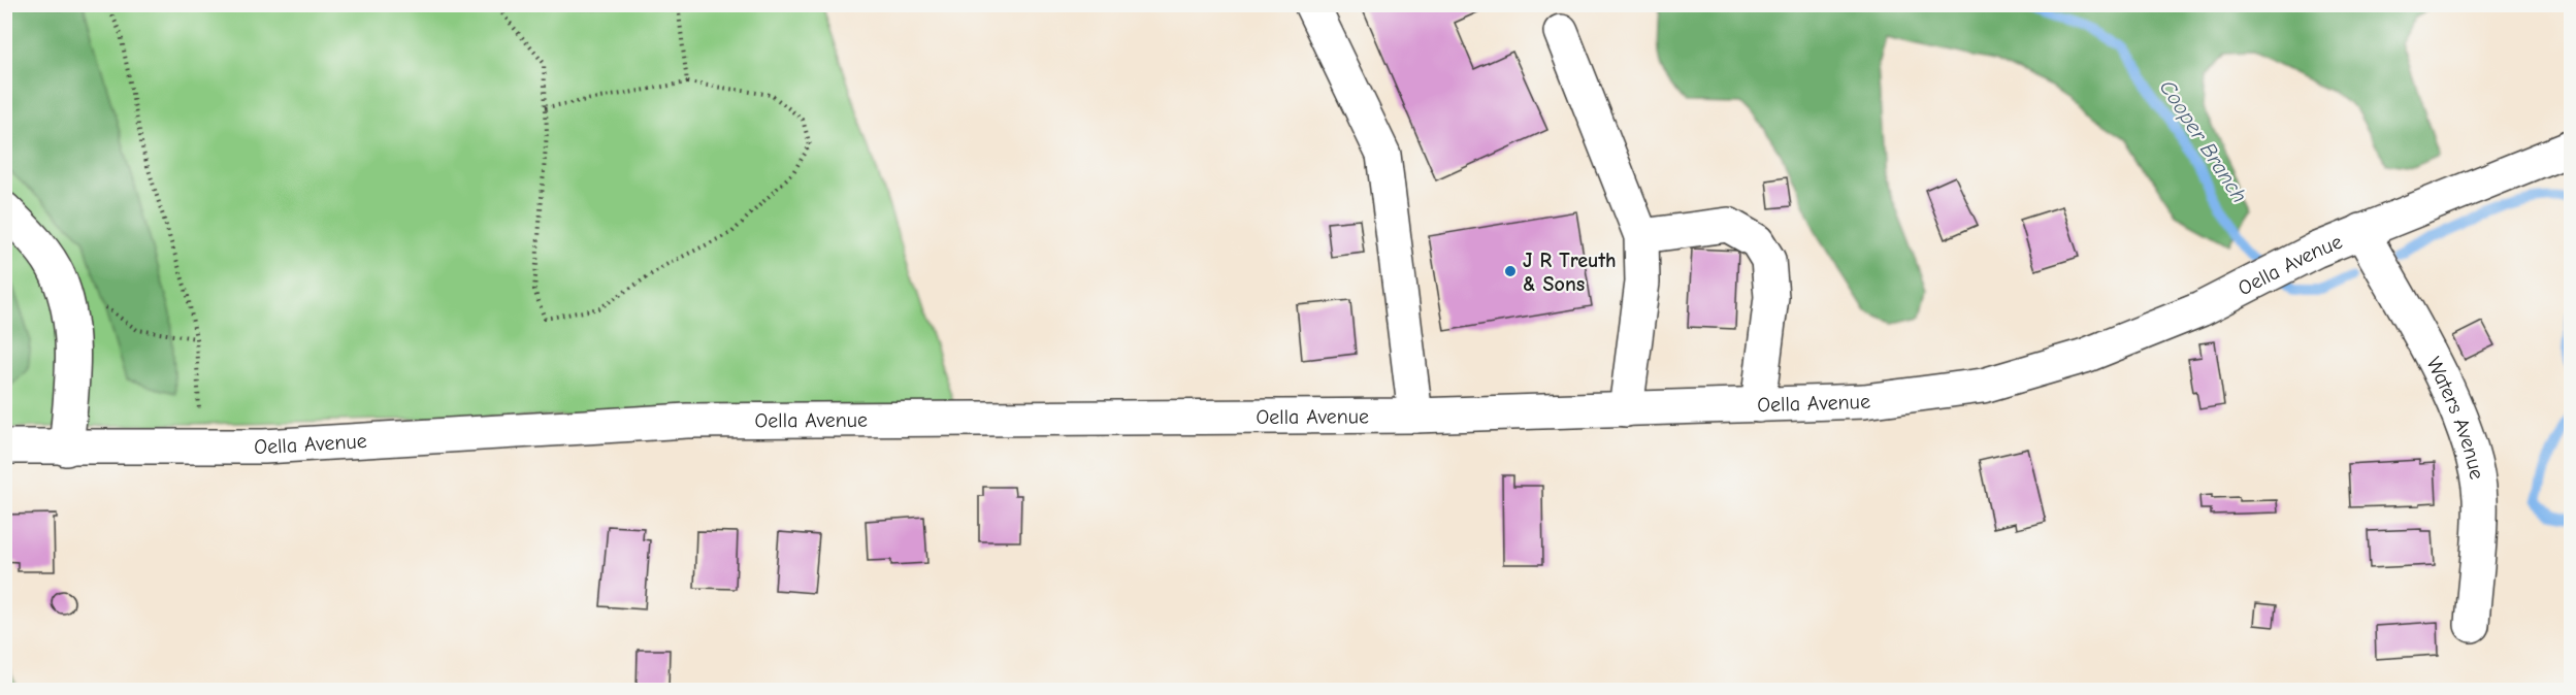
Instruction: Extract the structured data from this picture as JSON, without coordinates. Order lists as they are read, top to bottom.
{
  "streets": {
    "street": ["Oella Avenue", "Waters Avenue"]
  },
  "crossings": [
    ["Oella Avenue", "Waters Avenue"]
  ],
  "water": ["Cooper Branch"],
  "places": ["J R Treuth & Sons"]
}
